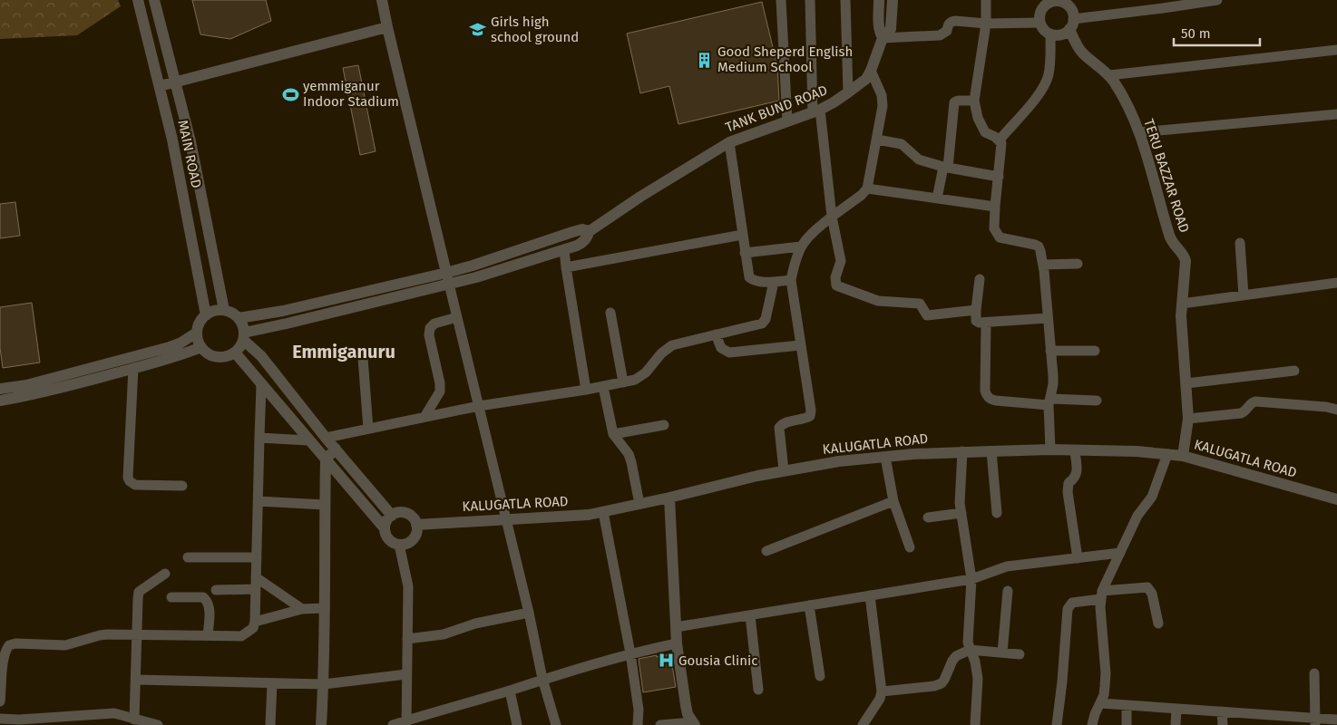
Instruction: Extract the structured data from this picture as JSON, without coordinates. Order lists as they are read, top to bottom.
{
  "streets": {
    "street": [
      "TANK BUND ROAD",
      "MAIN ROAD",
      "TERU BAZZAR ROAD",
      "KALUGATLA ROAD"
    ]
  },
  "crossings": [
    ["TANK BUND ROAD", "MAIN ROAD"],
    ["TERU BAZZAR ROAD", "KALUGATLA ROAD"]
  ],
  "districts": ["Emmiganuru"],
  "places": {
    "school or university": ["Girls high school ground"],
    "building": ["Good Sheperd English Medium School"],
    "sports": ["yemmiganur Indoor Stadium"],
    "hospital": ["Gousia Clinic"]
  },
  "scale_bar": "50 m"
}
